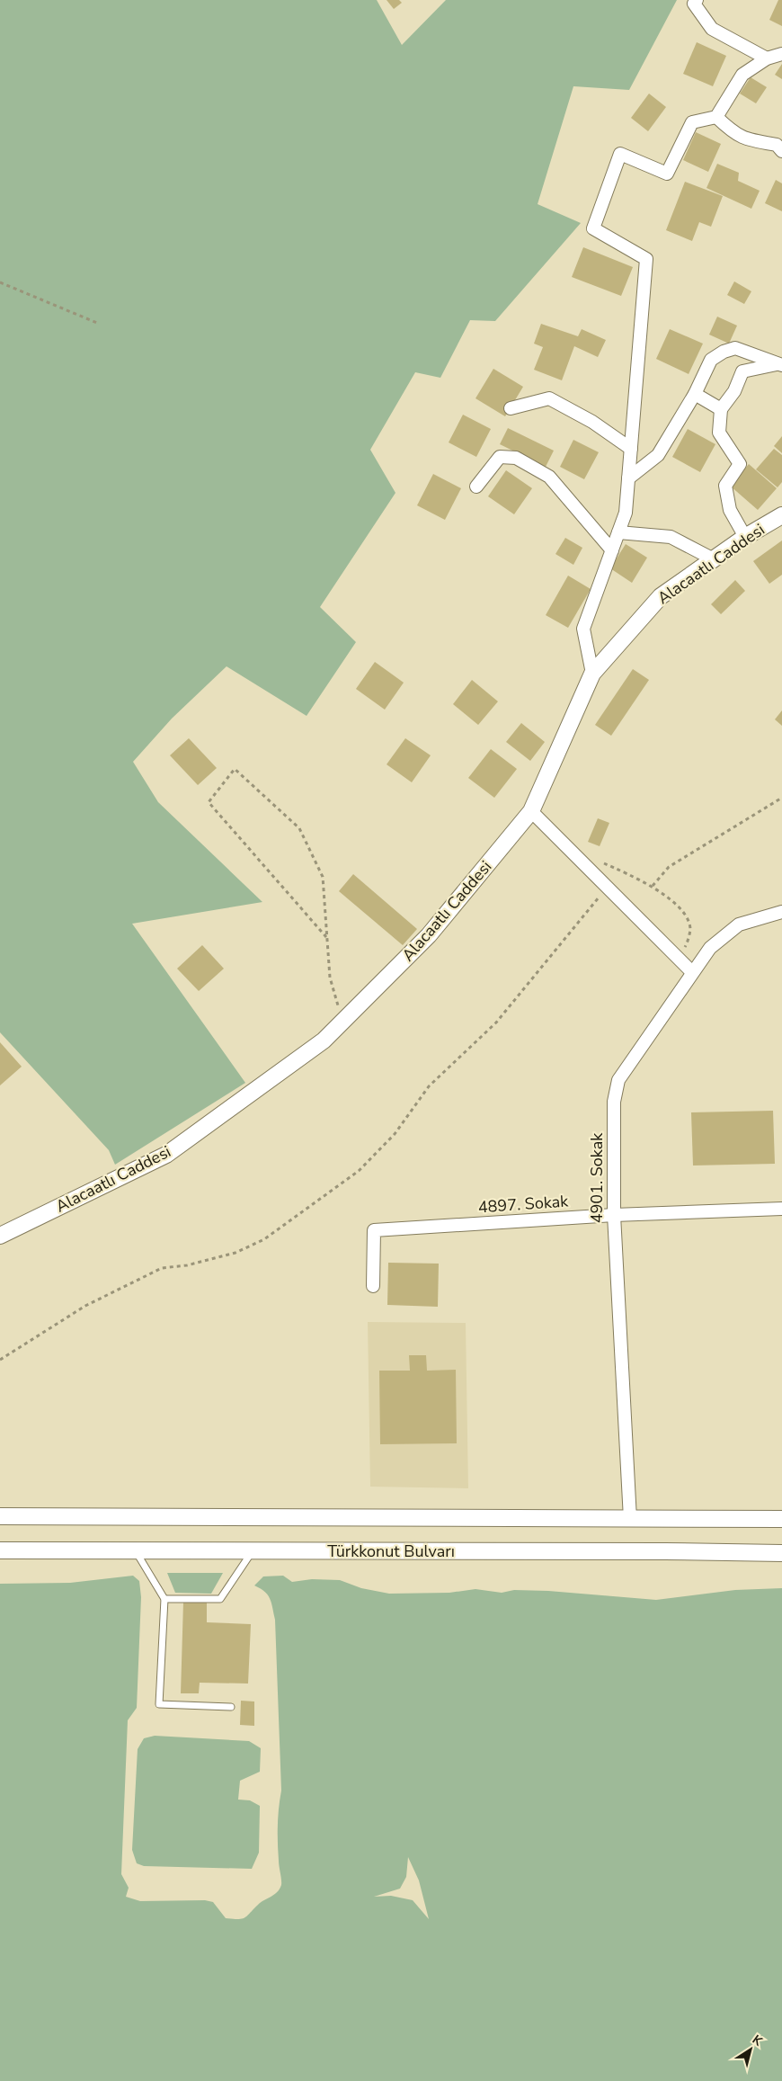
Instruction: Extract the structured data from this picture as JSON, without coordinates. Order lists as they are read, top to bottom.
{
  "streets": {
    "street": [
      "Alacaatlı Caddesi",
      "4901. Sokak",
      "4897. Sokak",
      "Türkkonut Bulvarı"
    ]
  },
  "crossings": [
    ["4901. Sokak", "4897. Sokak"],
    ["4901. Sokak", "Türkkonut Bulvarı"]
  ],
  "north": "top right"
}
